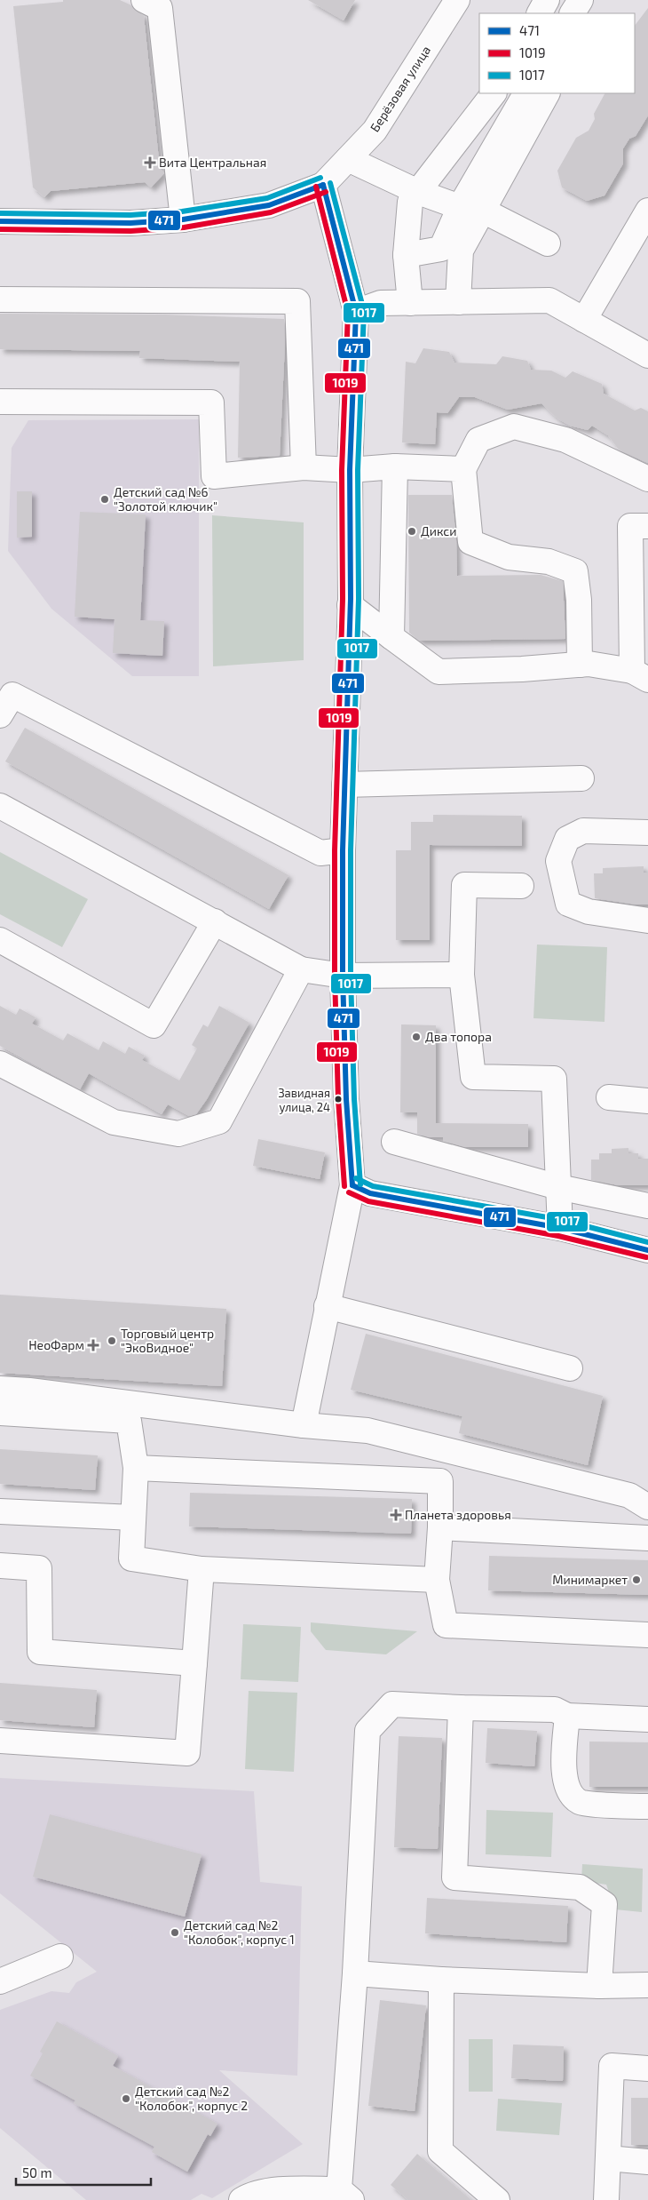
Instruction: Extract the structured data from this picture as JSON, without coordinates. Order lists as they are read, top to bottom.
{
  "streets": {
    "street": ["Берёзовая улица"]
  },
  "places": {
    "health": ["Вита Центральная", "НеоФарм", "Планета здоровья"],
    "other": [
      "Детский сад №6 \"Золотой ключик\"",
      "Дикси",
      "Два топора",
      "Завидная улица, 24",
      "Торговый центр \"ЭкоВидное\"",
      "Минимаркет",
      "Детский сад №2 \"Колобок\", корпус 1",
      "Детский сад №2 \"Колобок\", корпус 2"
    ]
  },
  "lines": ["transit line 1017", "transit line 471", "transit line 1019"],
  "legend": ["471", "1019", "1017"],
  "scale_bar": "50 m"
}
